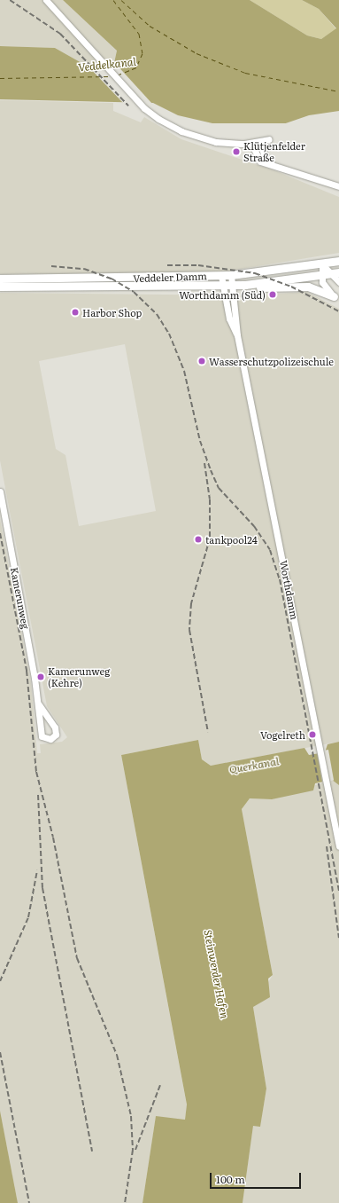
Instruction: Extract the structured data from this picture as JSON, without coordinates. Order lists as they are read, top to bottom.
{
  "streets": {
    "main road": ["Veddeler Damm"],
    "street": ["Worthdamm", "Kamerunweg"]
  },
  "crossings": [
    ["Veddeler Damm", "Worthdamm"]
  ],
  "water": ["Veddelkanal", "Querkanal", "Steinwerder Hafen"],
  "places": [
    "Klütjenfelder Straße",
    "Worthdamm (Süd)",
    "Harbor Shop",
    "Wasserschutzpolizeischule",
    "tankpool24",
    "Kamerunweg (Kehre)",
    "Vogelreth"
  ],
  "scale_bar": "100 m"
}
